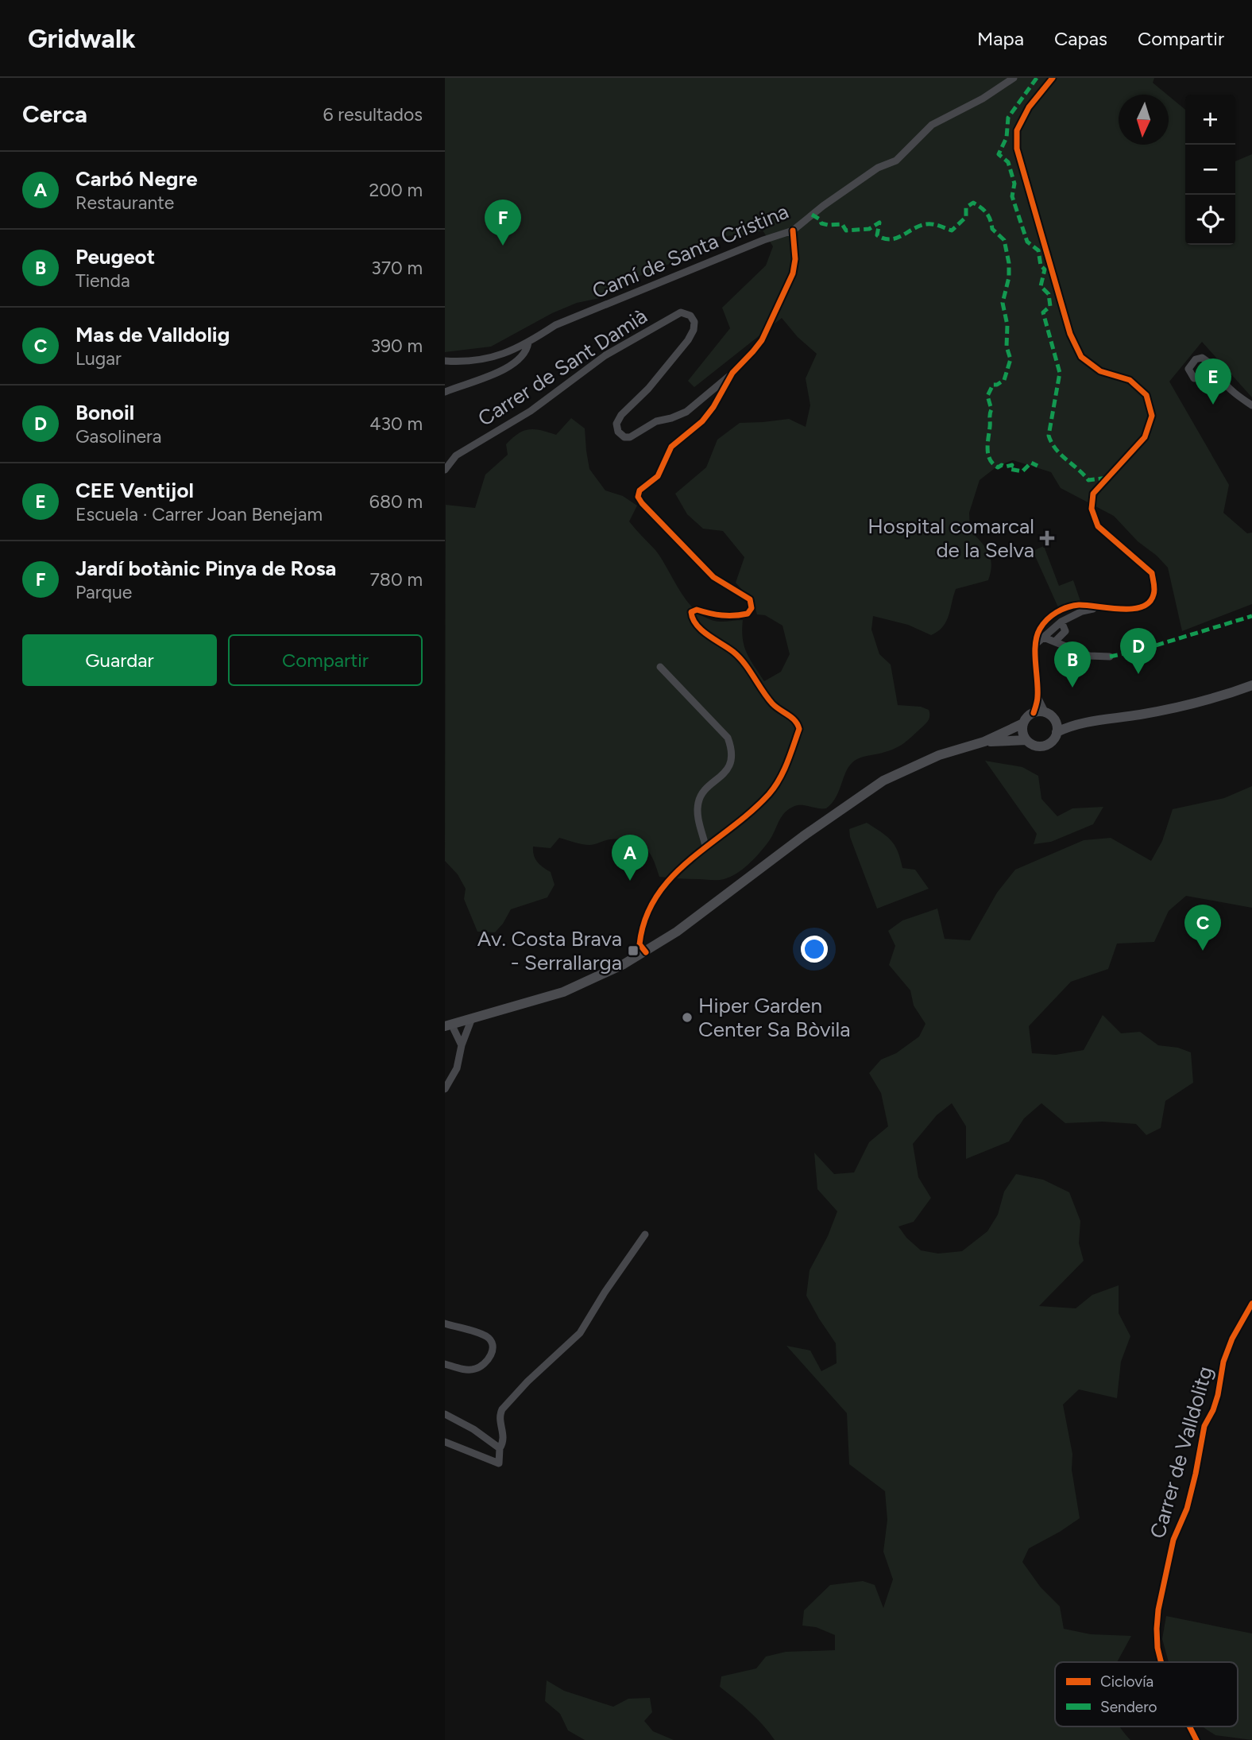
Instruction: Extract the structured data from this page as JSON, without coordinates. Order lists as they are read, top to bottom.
{
  "streets": {
    "street": ["Camí de Santa Cristina", "Carrer de Sant Damià", "Carrer de Valldolitg"]
  },
  "places": {
    "health": ["Hospital comarcal de la Selva"],
    "transit": ["Av. Costa Brava - Serrallarga"],
    "other": ["Hiper Garden Center Sa Bòvila"]
  },
  "legend": ["Ciclovía", "Sendero"],
  "north": "bottom",
  "page": {
    "header": "Gridwalk",
    "nav": ["Mapa", "Capas", "Compartir"],
    "heading": ["Cerca", "6 resultados"],
    "map_buttons": ["+", "−"],
    "list": [
      {
        "mark": "A",
        "name": "Carbó Negre",
        "note": "Restaurante",
        "value": "200 m"
      },
      {
        "mark": "B",
        "name": "Peugeot",
        "note": "Tienda",
        "value": "370 m"
      },
      {
        "mark": "C",
        "name": "Mas de Valldolig",
        "note": "Lugar",
        "value": "390 m"
      },
      {
        "mark": "D",
        "name": "Bonoil",
        "note": "Gasolinera",
        "value": "430 m"
      },
      {
        "mark": "E",
        "name": "CEE Ventijol",
        "note": "Escuela · Carrer Joan Benejam",
        "value": "680 m"
      },
      {
        "mark": "F",
        "name": "Jardí botànic Pinya de Rosa",
        "note": "Parque",
        "value": "780 m"
      }
    ],
    "pins": [
      "F",
      "E",
      "D",
      "B",
      "A",
      "C"
    ],
    "buttons": ["Guardar", "Compartir"]
  }
}
